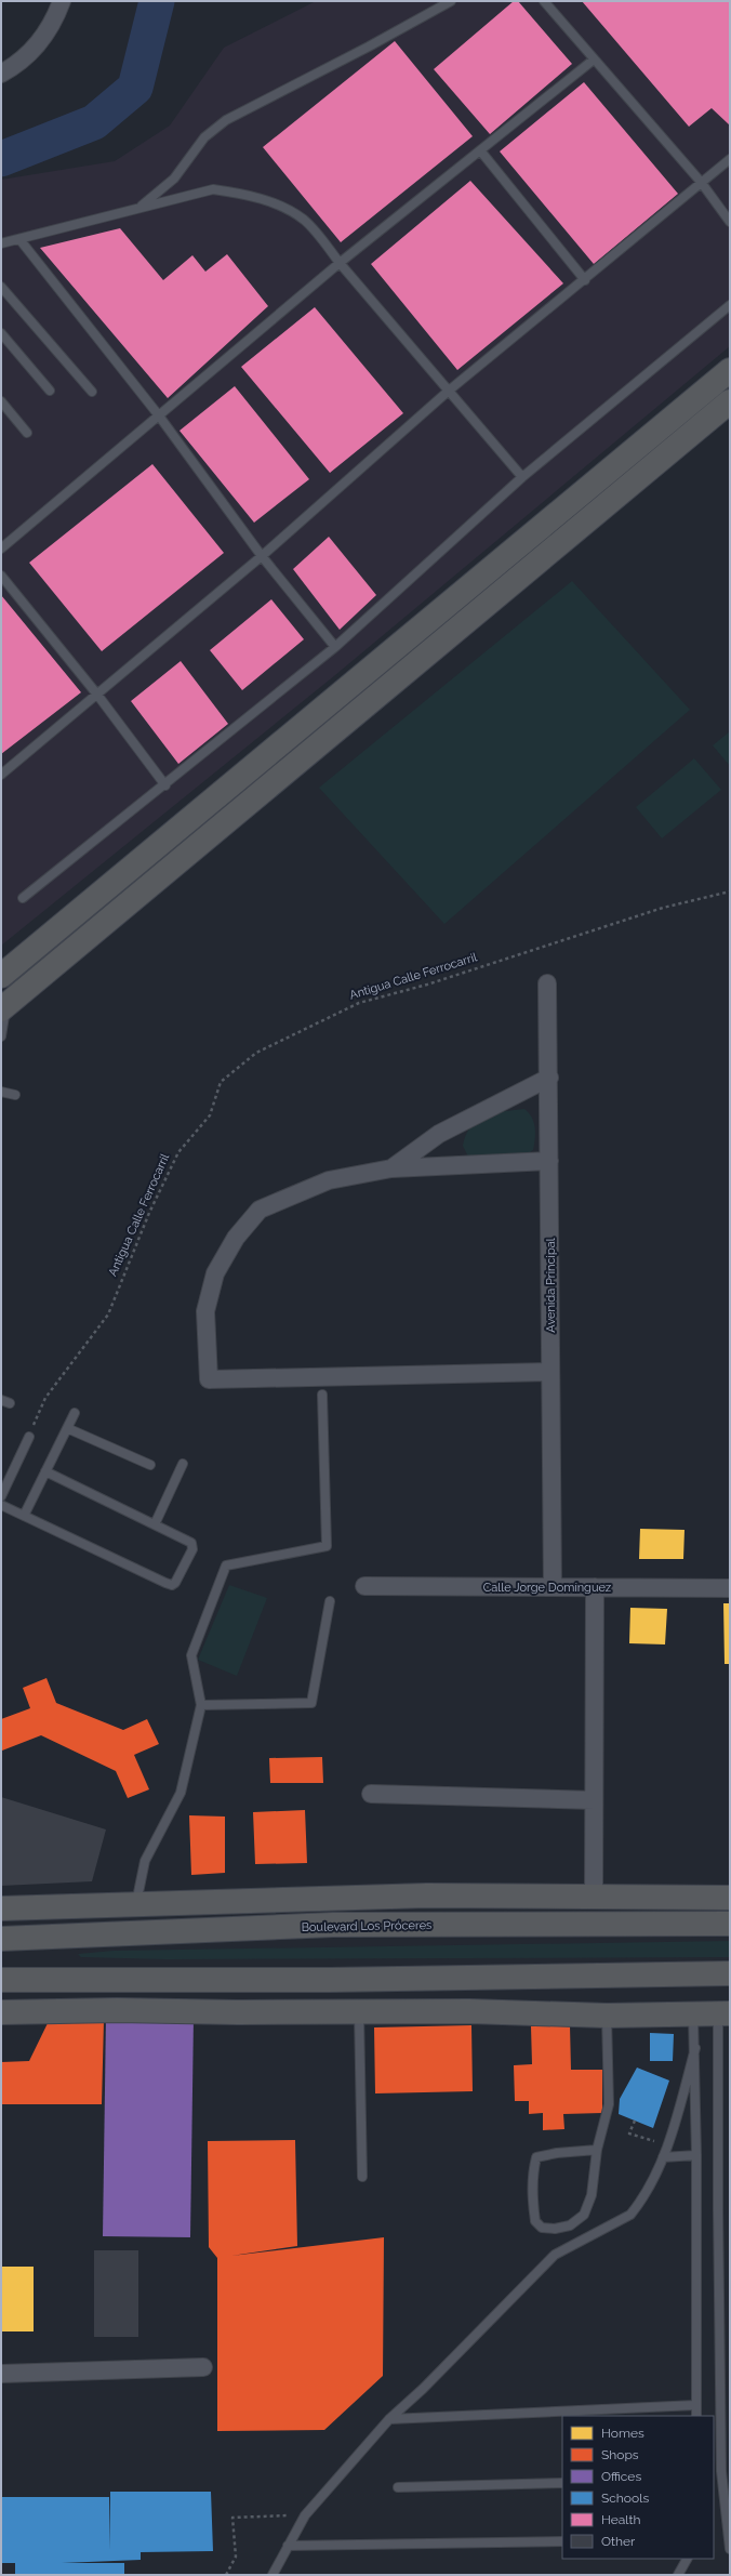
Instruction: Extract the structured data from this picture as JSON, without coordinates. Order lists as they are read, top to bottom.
{
  "streets": {
    "highway": ["Boulevard Los Próceres"],
    "street": ["Avenida Principal", "Calle Jorge Domínguez"],
    "path": ["Antigua Calle Ferrocarril"]
  },
  "crossings": [
    ["Avenida Principal", "Calle Jorge Domínguez"]
  ],
  "legend": [
    "Homes",
    "Shops",
    "Offices",
    "Schools",
    "Health",
    "Other"
  ]
}
